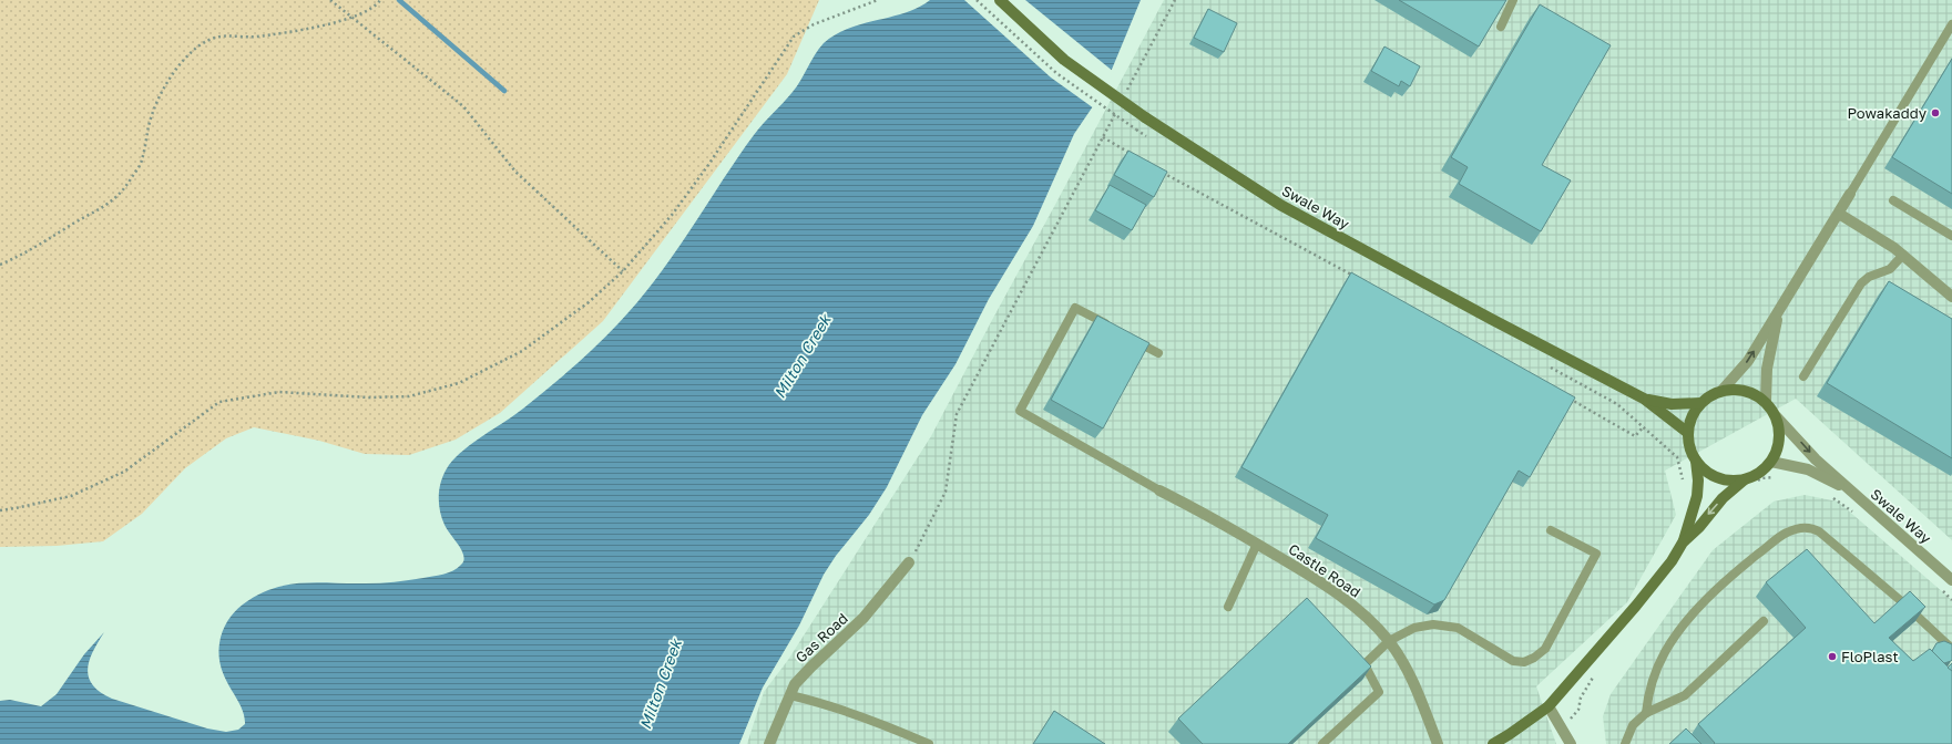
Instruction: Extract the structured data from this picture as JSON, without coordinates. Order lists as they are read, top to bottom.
{
  "streets": {
    "main road": ["Swale Way"],
    "street": ["Castle Road", "Gas Road"]
  },
  "water": ["Milton Creek"],
  "places": ["Powakaddy", "FloPlast"]
}
